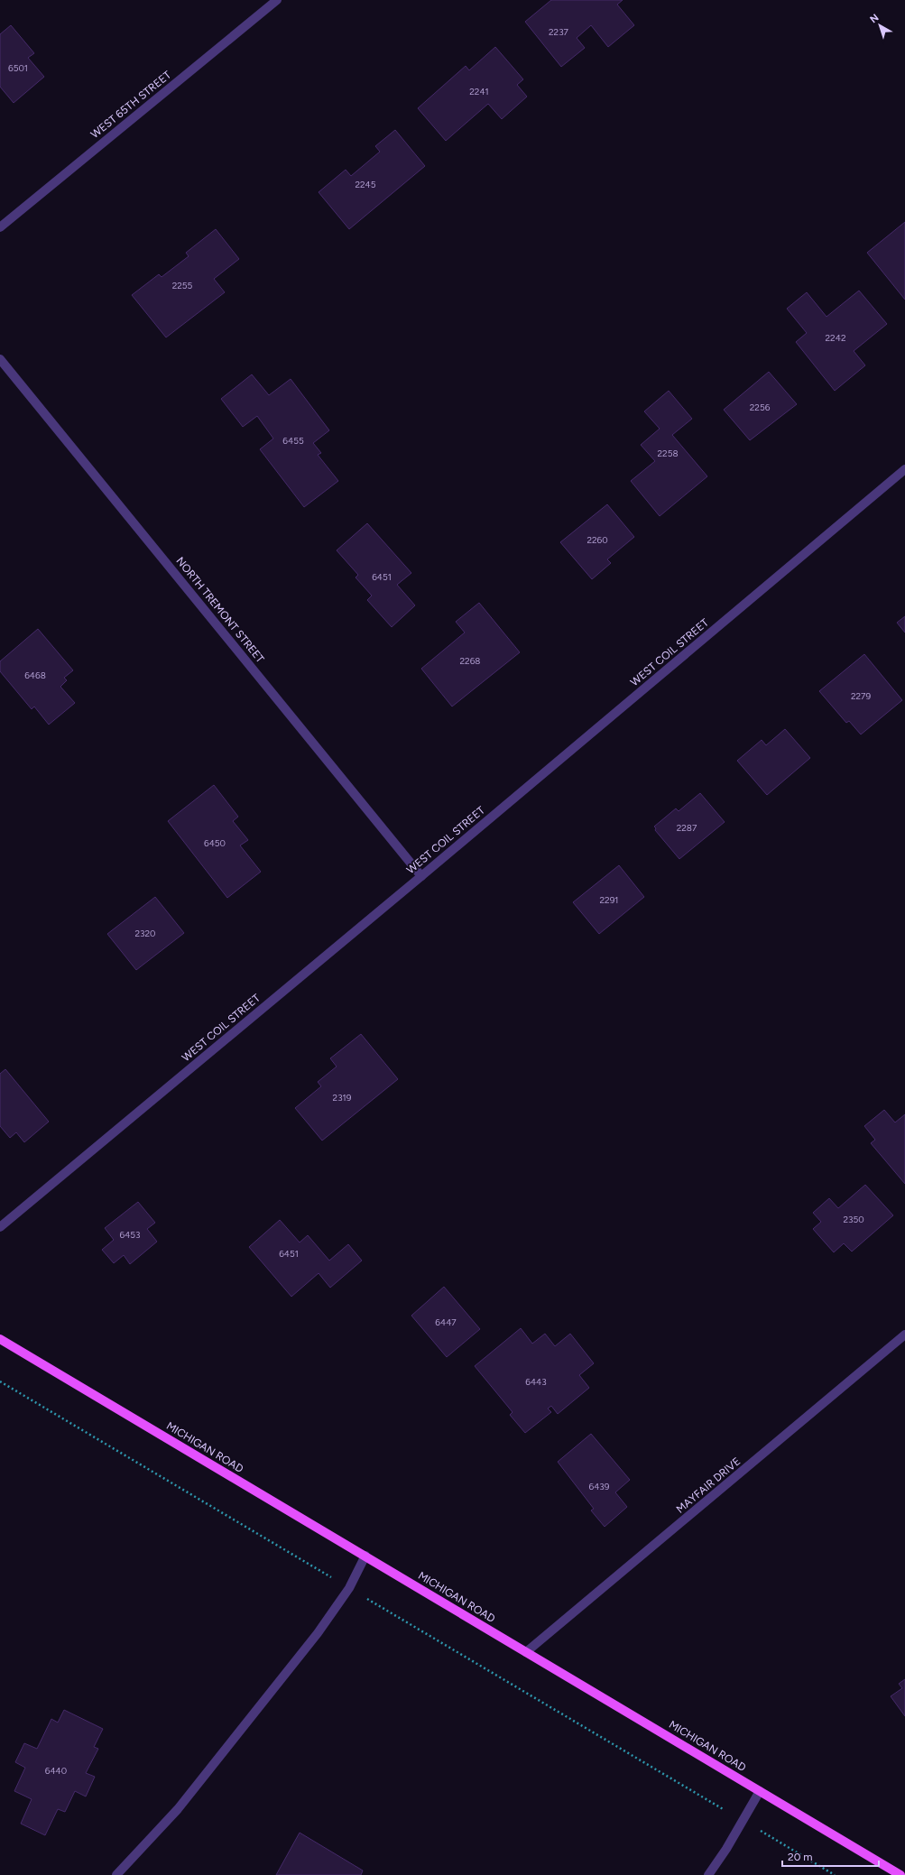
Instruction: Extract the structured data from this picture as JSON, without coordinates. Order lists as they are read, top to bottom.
{
  "streets": {
    "main road": ["MICHIGAN ROAD"],
    "street": [
      "WEST 65TH STREET",
      "NORTH TREMONT STREET",
      "WEST COIL STREET",
      "MAYFAIR DRIVE"
    ]
  },
  "crossings": [
    ["NORTH TREMONT STREET", "WEST COIL STREET"],
    ["MICHIGAN ROAD", "MAYFAIR DRIVE"]
  ],
  "house_numbers": [
    "2237",
    "6501",
    "2241",
    "2245",
    "2255",
    "2242",
    "2256",
    "6455",
    "2258",
    "2260",
    "6451",
    "2268",
    "6468",
    "2279",
    "2287",
    "6450",
    "2291",
    "2320",
    "2319",
    "2350",
    "6453",
    "6451",
    "6447",
    "6443",
    "6439",
    "6440"
  ],
  "scale_bar": "20 m",
  "north": "top left"
}
